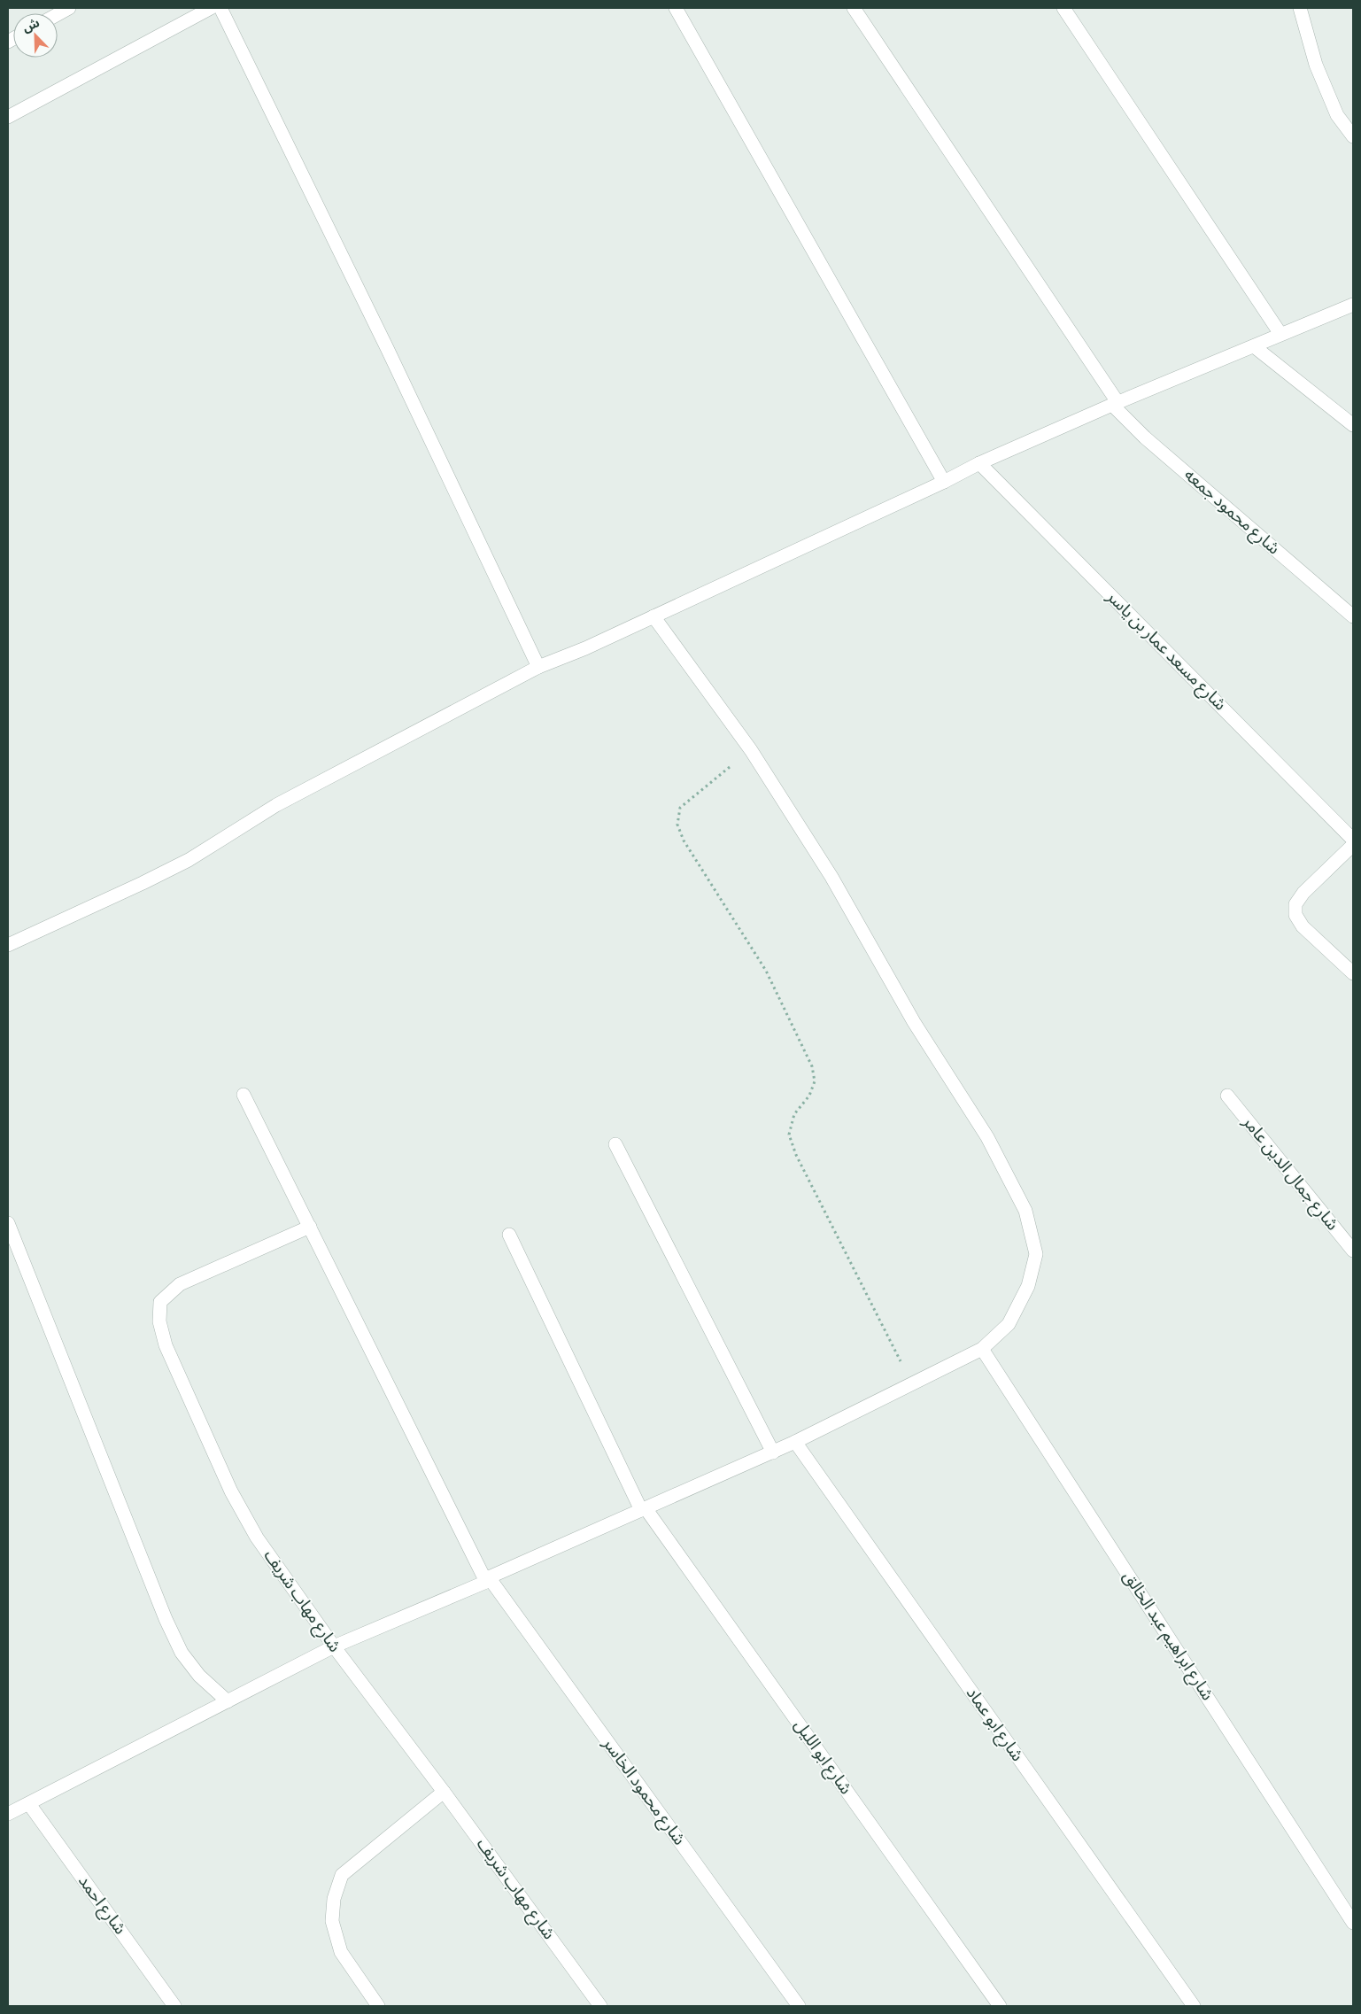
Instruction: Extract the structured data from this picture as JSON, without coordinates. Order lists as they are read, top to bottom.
{
  "streets": {
    "street": [
      "شارع محمود جمعه",
      "شارع مسعد عمار بن ياسر",
      "شارع جمال الدين عامر",
      "شارع مهاب شريف",
      "شارع ابراهيم عبد الخالق",
      "شارع ابو عماد",
      "شارع ابو الليل",
      "شارع محمود الخاسر",
      "شارع احمد"
    ]
  },
  "crossings": [
    ["شارع مهاب شريف", "شارع محمود الخاسر"]
  ],
  "north": "top left"
}
